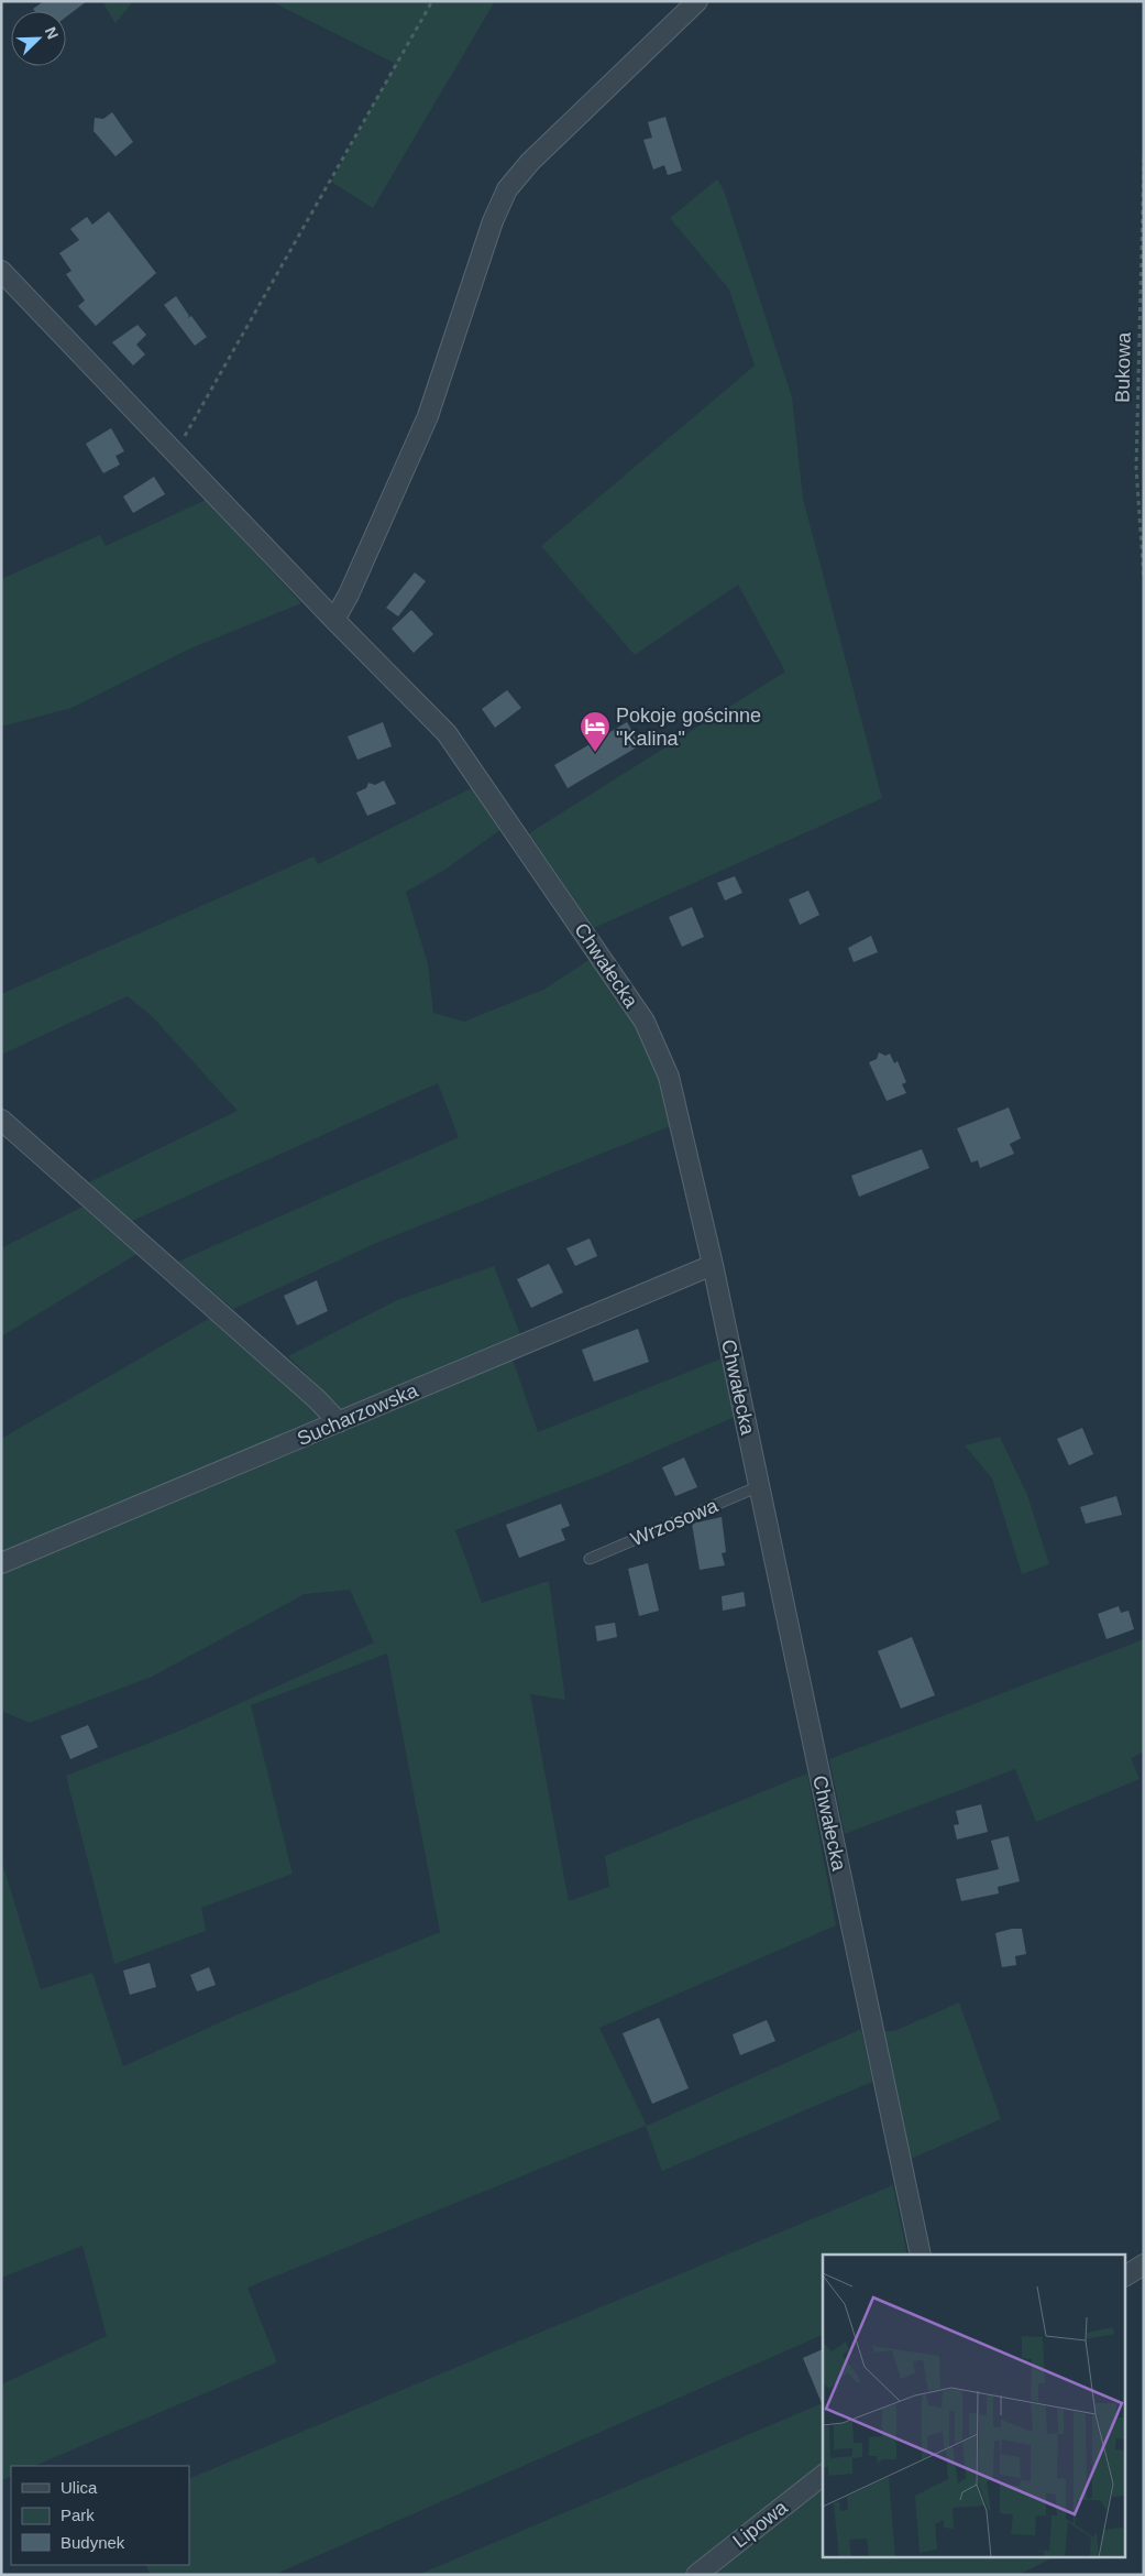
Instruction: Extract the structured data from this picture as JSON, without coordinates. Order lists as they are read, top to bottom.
{
  "streets": {
    "street": ["Chwałecka", "Sucharzowska", "Lipowa"],
    "lane": ["Wrzosowa"],
    "path": ["Bukowa"]
  },
  "crossings": [
    ["Chwałecka", "Sucharzowska"],
    ["Chwałecka", "Wrzosowa"]
  ],
  "places": {
    "hotel": ["Pokoje gościnne \"Kalina\""]
  },
  "legend": ["Ulica", "Park", "Budynek"],
  "north": "top right"
}
